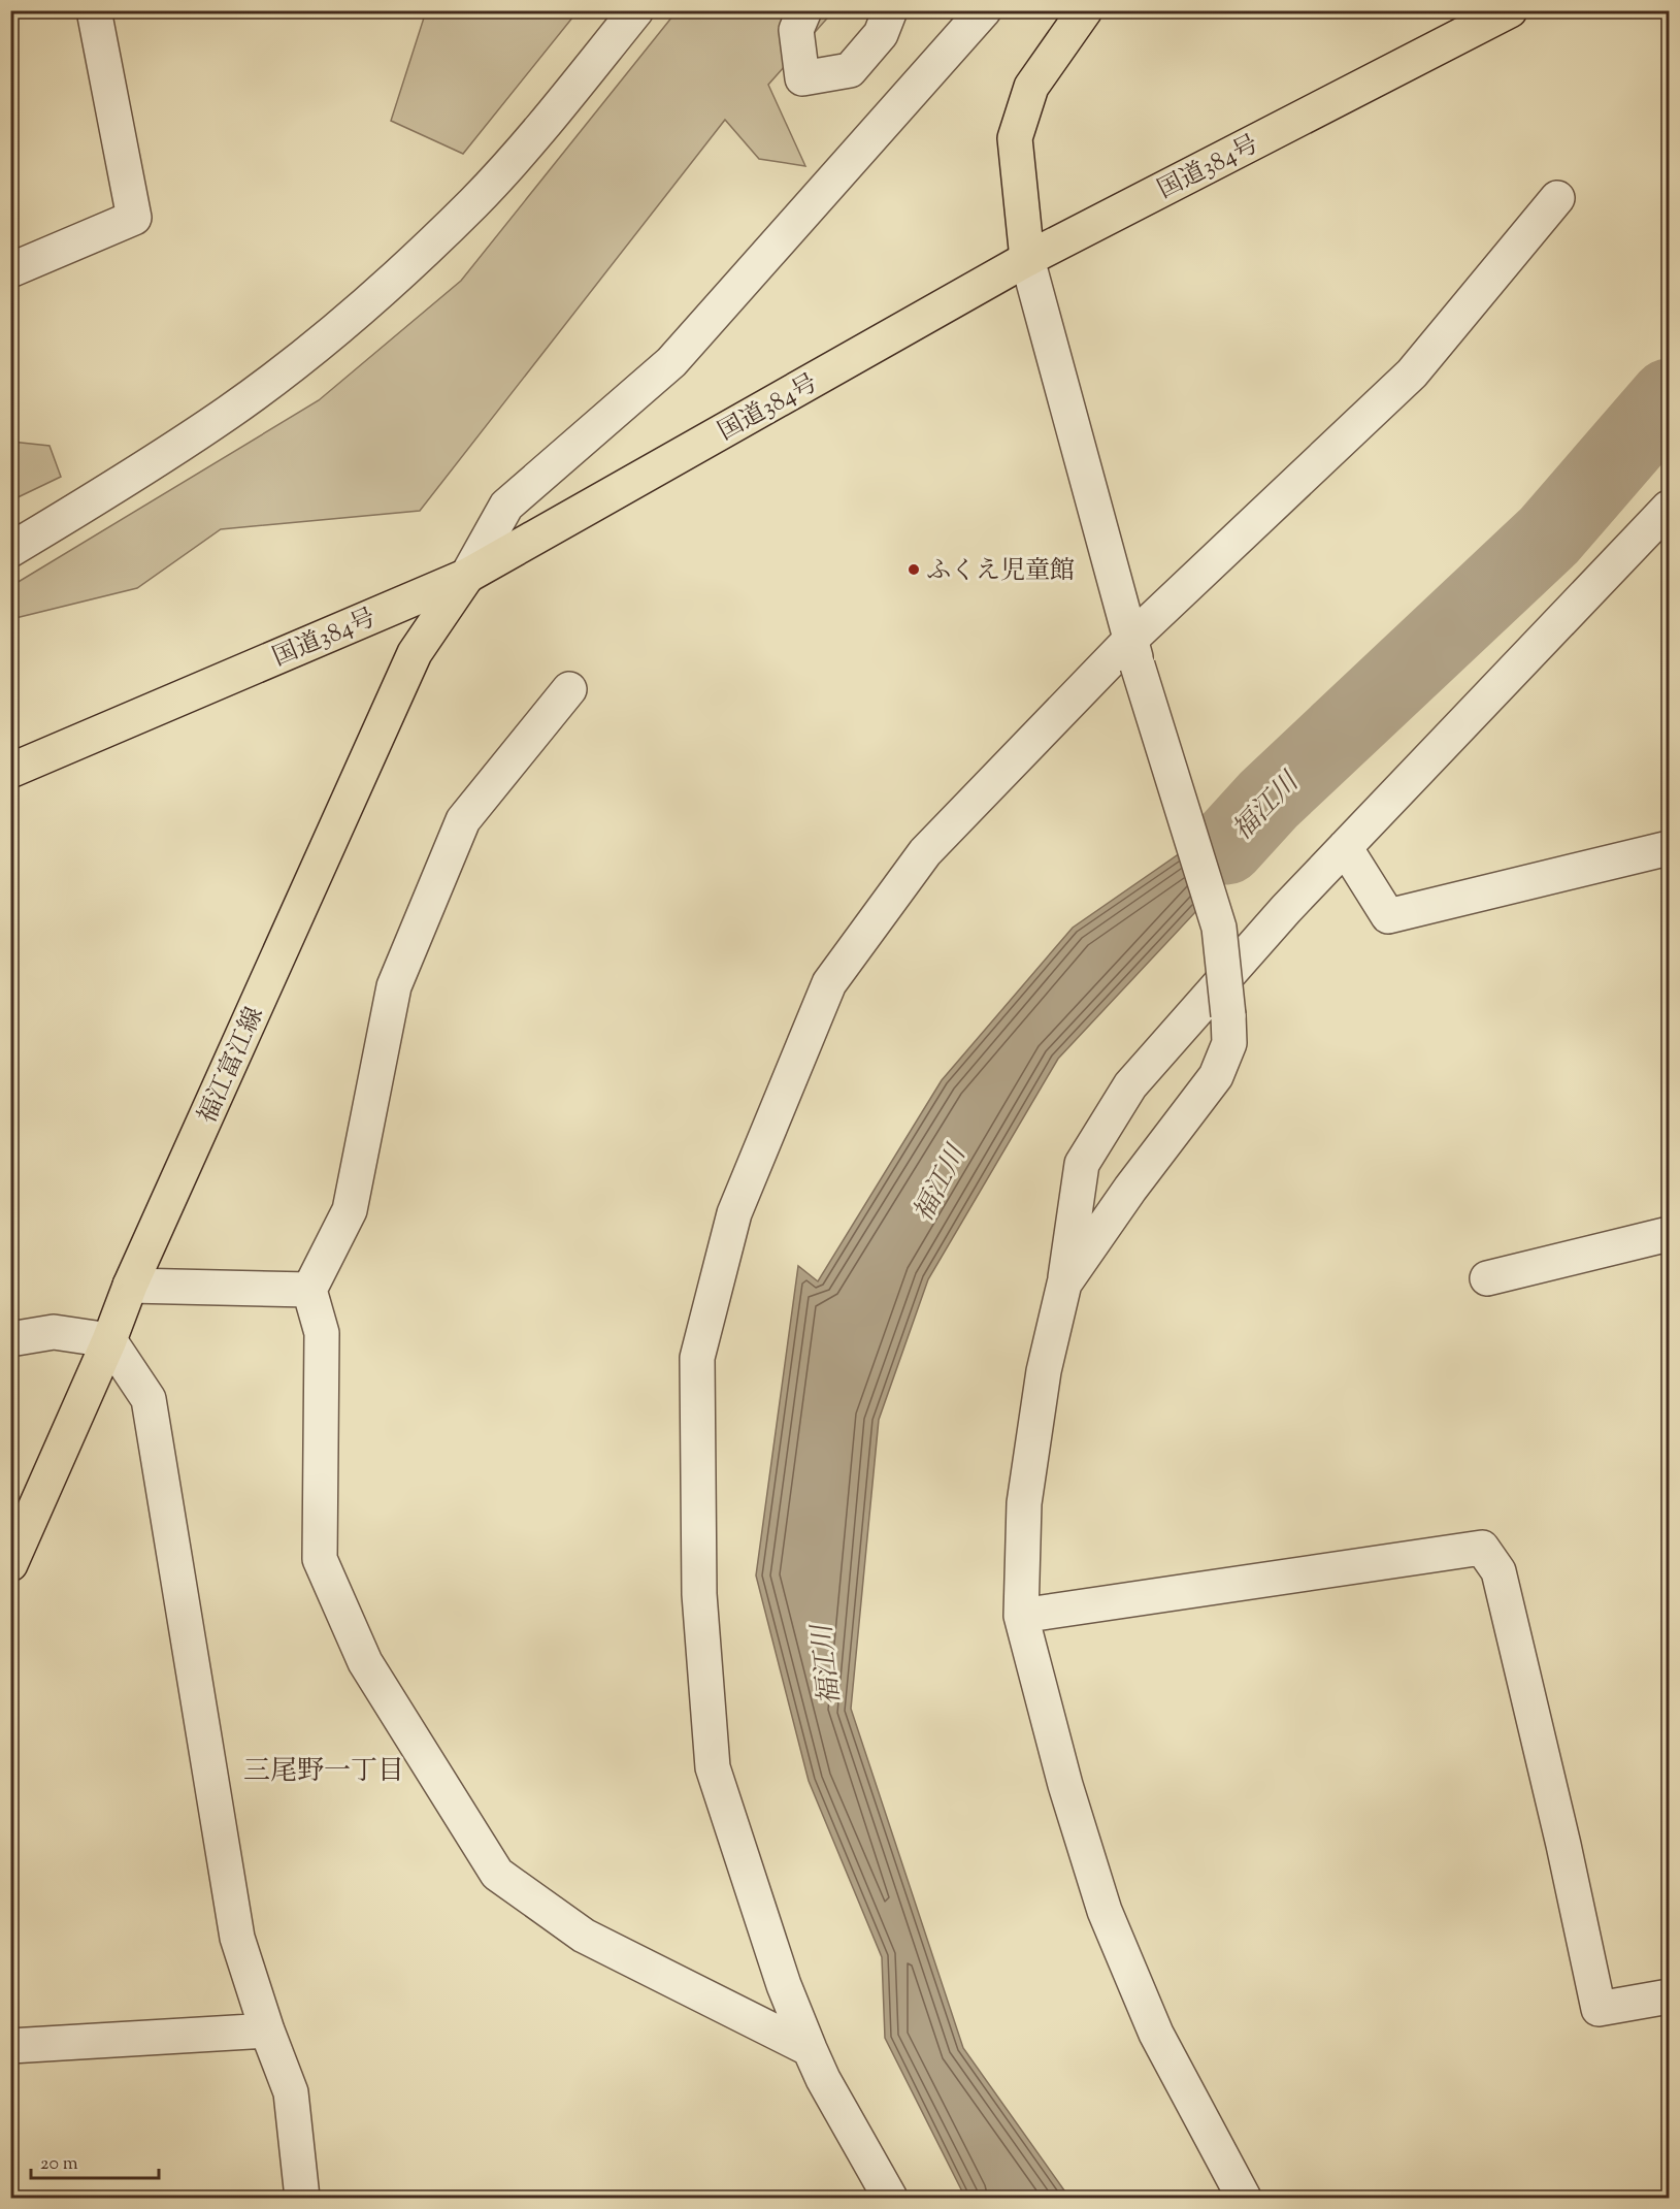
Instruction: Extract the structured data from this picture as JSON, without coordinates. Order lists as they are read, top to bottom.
{
  "streets": {
    "main road": ["国道384号", "福江富江線"]
  },
  "crossings": [
    ["国道384号", "福江富江線"]
  ],
  "districts": ["三尾野一丁目"],
  "water": ["福江川"],
  "places": ["ふくえ児童館"],
  "scale_bar": "20 m"
}
